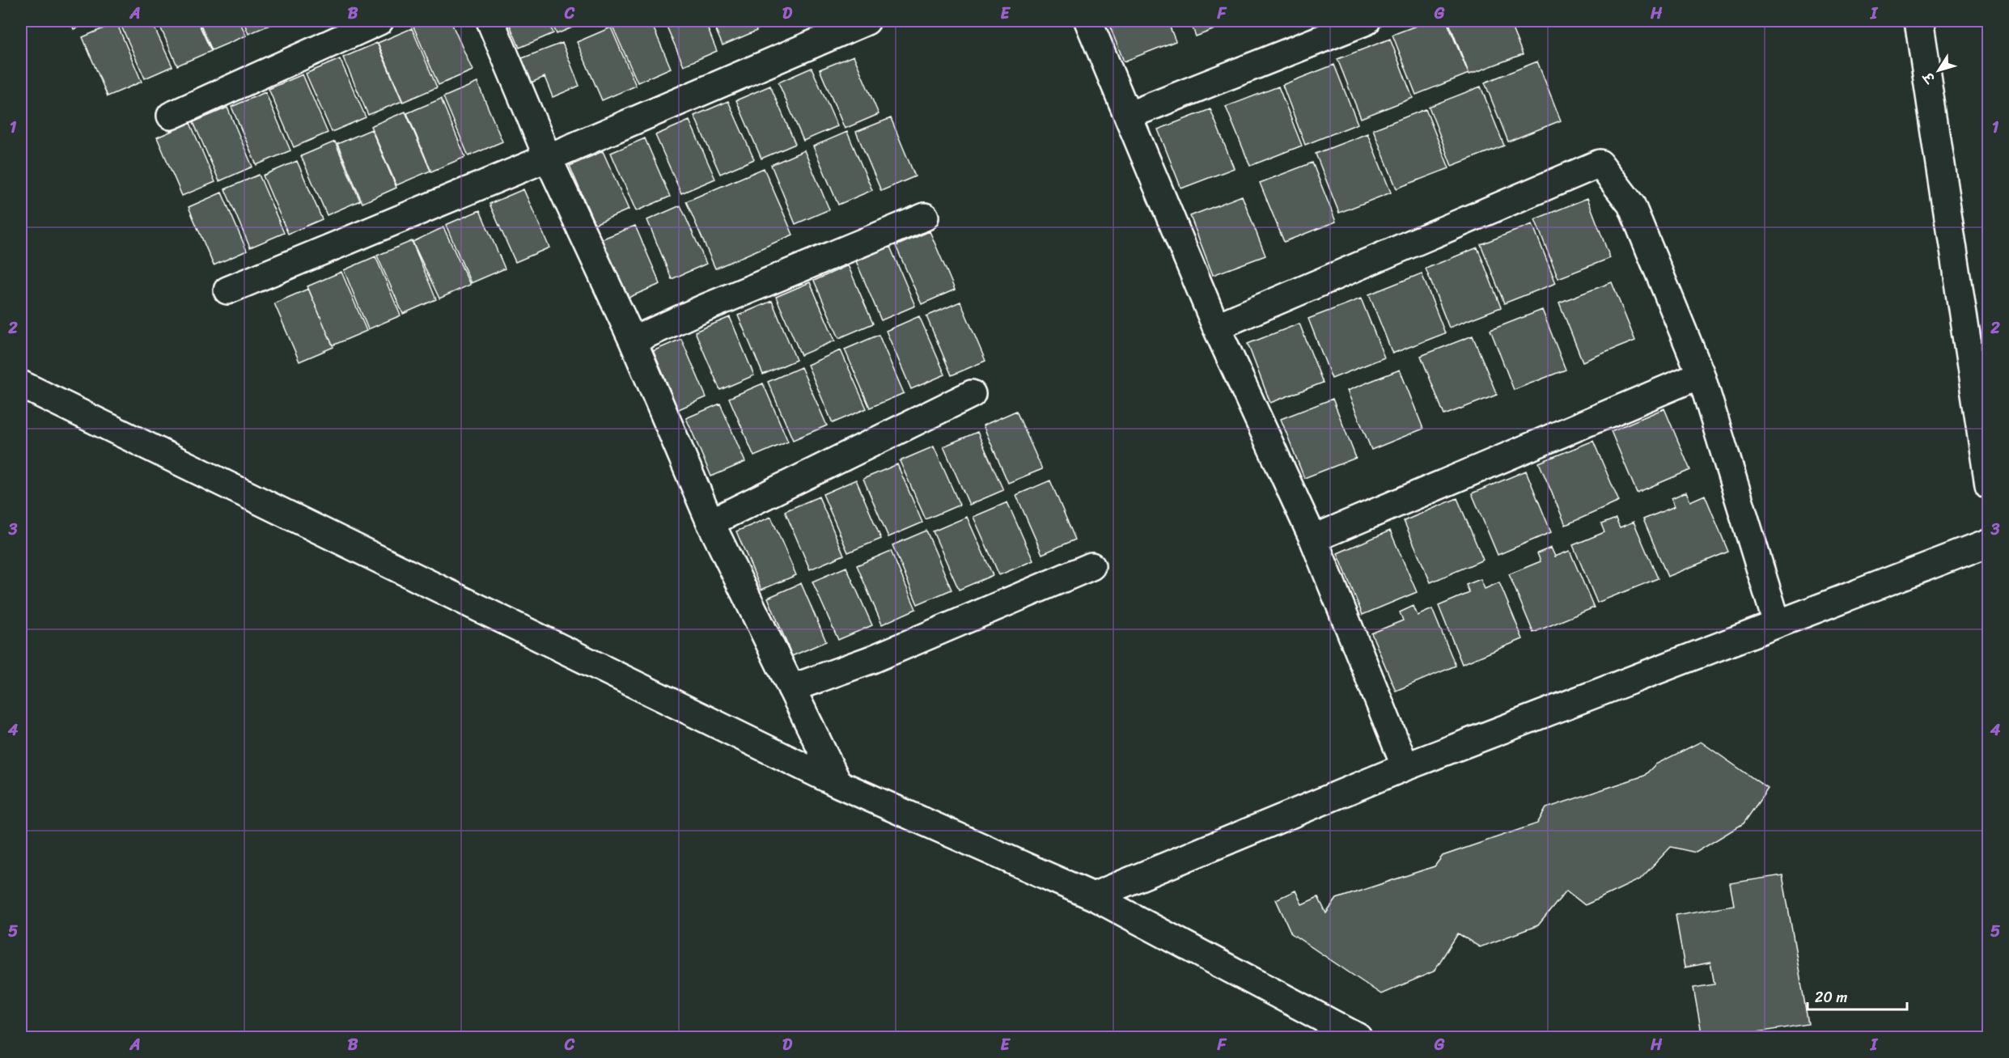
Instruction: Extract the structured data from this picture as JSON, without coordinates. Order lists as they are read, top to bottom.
{
  "scale_bar": "20 m",
  "north": "bottom left",
  "grid": {
    "columns": [
      "A",
      "B",
      "C",
      "D",
      "E",
      "F",
      "G",
      "H",
      "I"
    ],
    "rows": [
      "1",
      "2",
      "3",
      "4",
      "5"
    ]
  }
}
